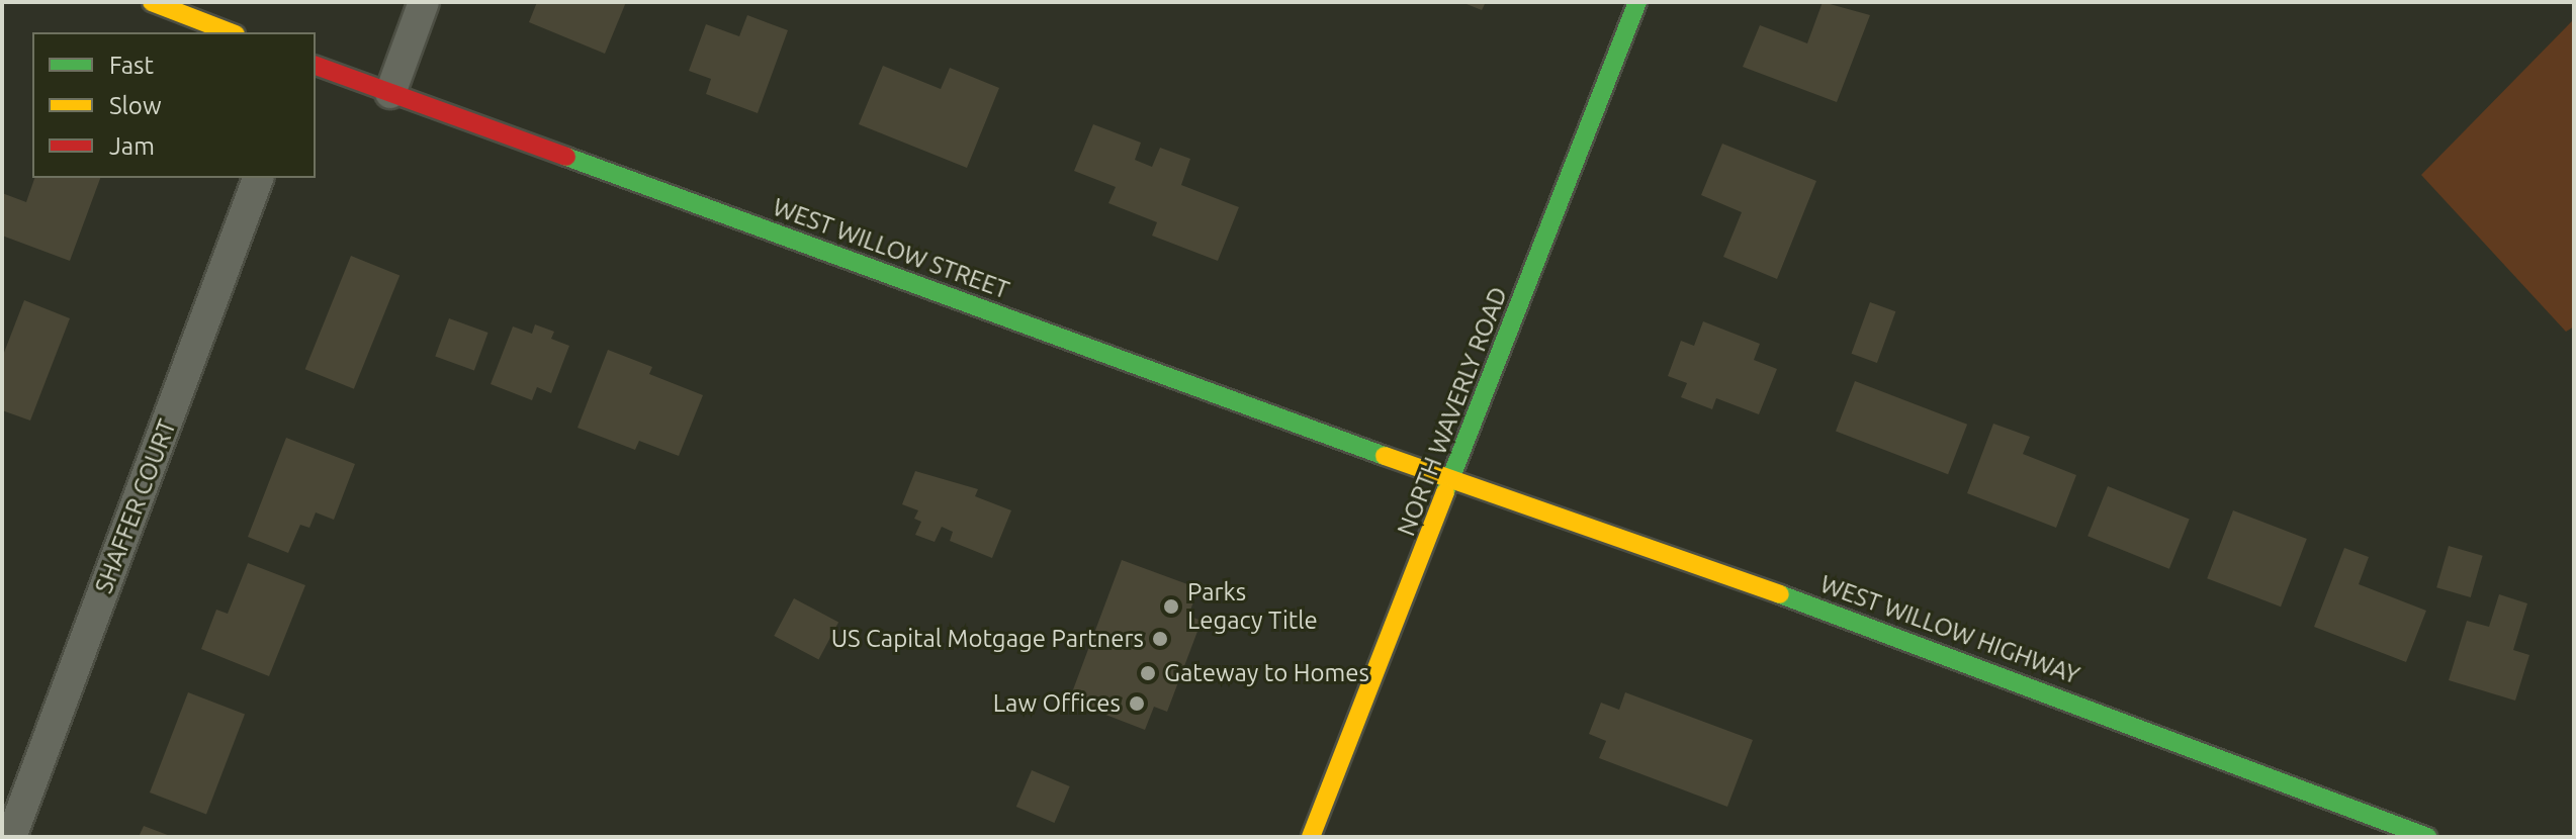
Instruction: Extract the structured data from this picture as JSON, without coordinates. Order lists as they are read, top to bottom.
{
  "streets": {
    "street": [
      "WEST WILLOW STREET",
      "NORTH WAVERLY ROAD",
      "SHAFFER COURT",
      "WEST WILLOW HIGHWAY"
    ]
  },
  "crossings": [
    ["WEST WILLOW STREET", "NORTH WAVERLY ROAD"],
    ["WEST WILLOW STREET", "WEST WILLOW HIGHWAY"],
    ["NORTH WAVERLY ROAD", "WEST WILLOW HIGHWAY"]
  ],
  "places": [
    "Parks Legacy Title",
    "US Capital Motgage Partners",
    "Gateway to Homes",
    "Law Offices"
  ],
  "legend": ["Fast", "Slow", "Jam"]
}
